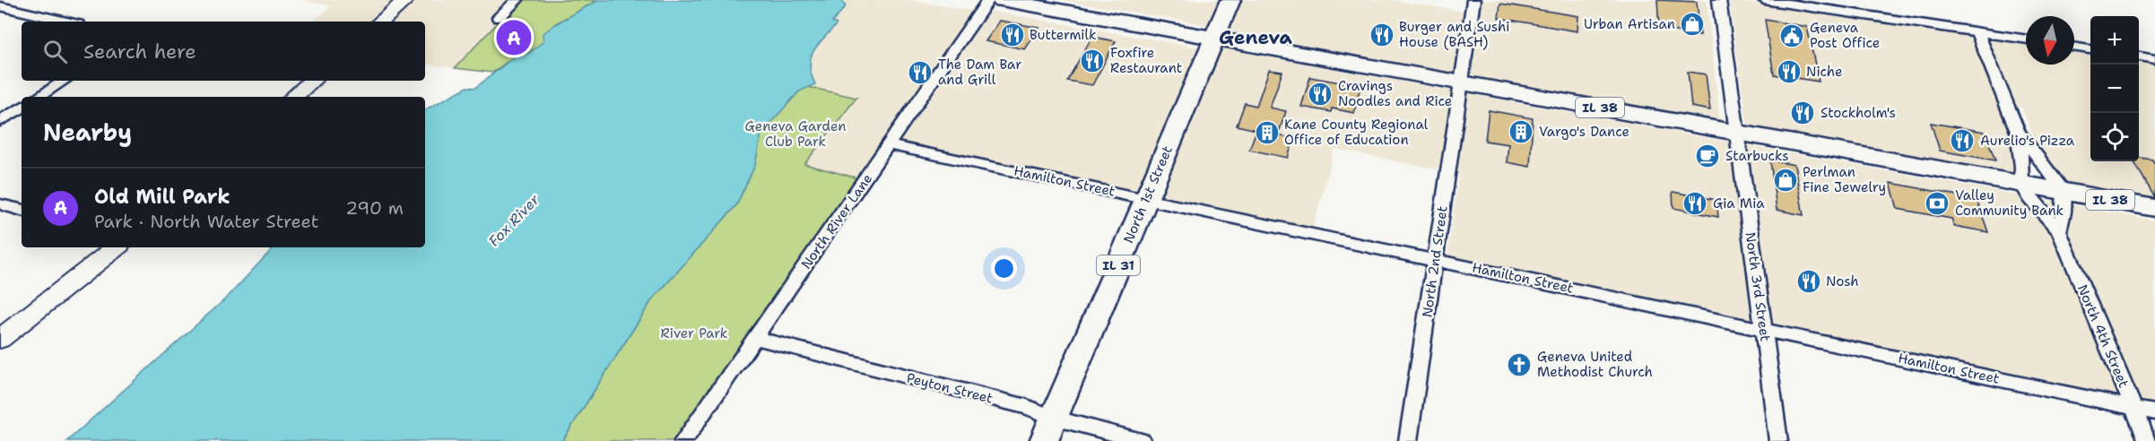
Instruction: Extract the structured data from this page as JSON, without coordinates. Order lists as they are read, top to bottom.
{
  "streets": {
    "main road": ["IL 38", "North 1st Street", "IL 31"],
    "street": [
      "Hamilton Street",
      "North River Lane",
      "North 2nd Street",
      "North 3rd Street",
      "North 4th Street",
      "Peyton Street"
    ]
  },
  "crossings": [
    ["IL 38", "North 1st Street"],
    ["IL 38", "North 2nd Street"],
    ["IL 38", "IL 31"],
    ["IL 38", "North 3rd Street"],
    ["IL 38", "North 4th Street"],
    ["Hamilton Street", "North 1st Street"],
    ["Hamilton Street", "North River Lane"],
    ["Hamilton Street", "North 2nd Street"],
    ["Hamilton Street", "North 3rd Street"],
    ["Hamilton Street", "North 4th Street"],
    ["North 1st Street", "IL 31"],
    ["North 1st Street", "Peyton Street"],
    ["North River Lane", "Peyton Street"]
  ],
  "districts": ["Geneva"],
  "water": ["Fox River"],
  "parks": ["Geneva Garden Club Park", "River Park"],
  "places": {
    "shop": ["Urban Artisan", "Perlman Fine Jewelry"],
    "restaurant": [
      "Buttermilk",
      "Burger and Sushi House (BASH)",
      "Foxfire Restaurant",
      "Niche",
      "The Dam Bar and Grill",
      "Cravings Noodles and Rice",
      "Stockholm's",
      "Aurelio's Pizza",
      "Gia Mia",
      "Nosh"
    ],
    "public building": ["Geneva Post Office"],
    "building": ["Vargo's Dance", "Kane County Regional Office of Education"],
    "cafe": ["Starbucks"],
    "bank": ["Valley Community Bank"],
    "church": ["Geneva United Methodist Church"]
  },
  "north": "bottom",
  "page": {
    "map_buttons": ["+", "−"],
    "pins": "A",
    "search": "Search here",
    "heading": "Nearby",
    "list": [
      {
        "mark": "A",
        "name": "Old Mill Park",
        "note": "Park · North Water Street",
        "value": "290 m"
      }
    ]
  }
}
